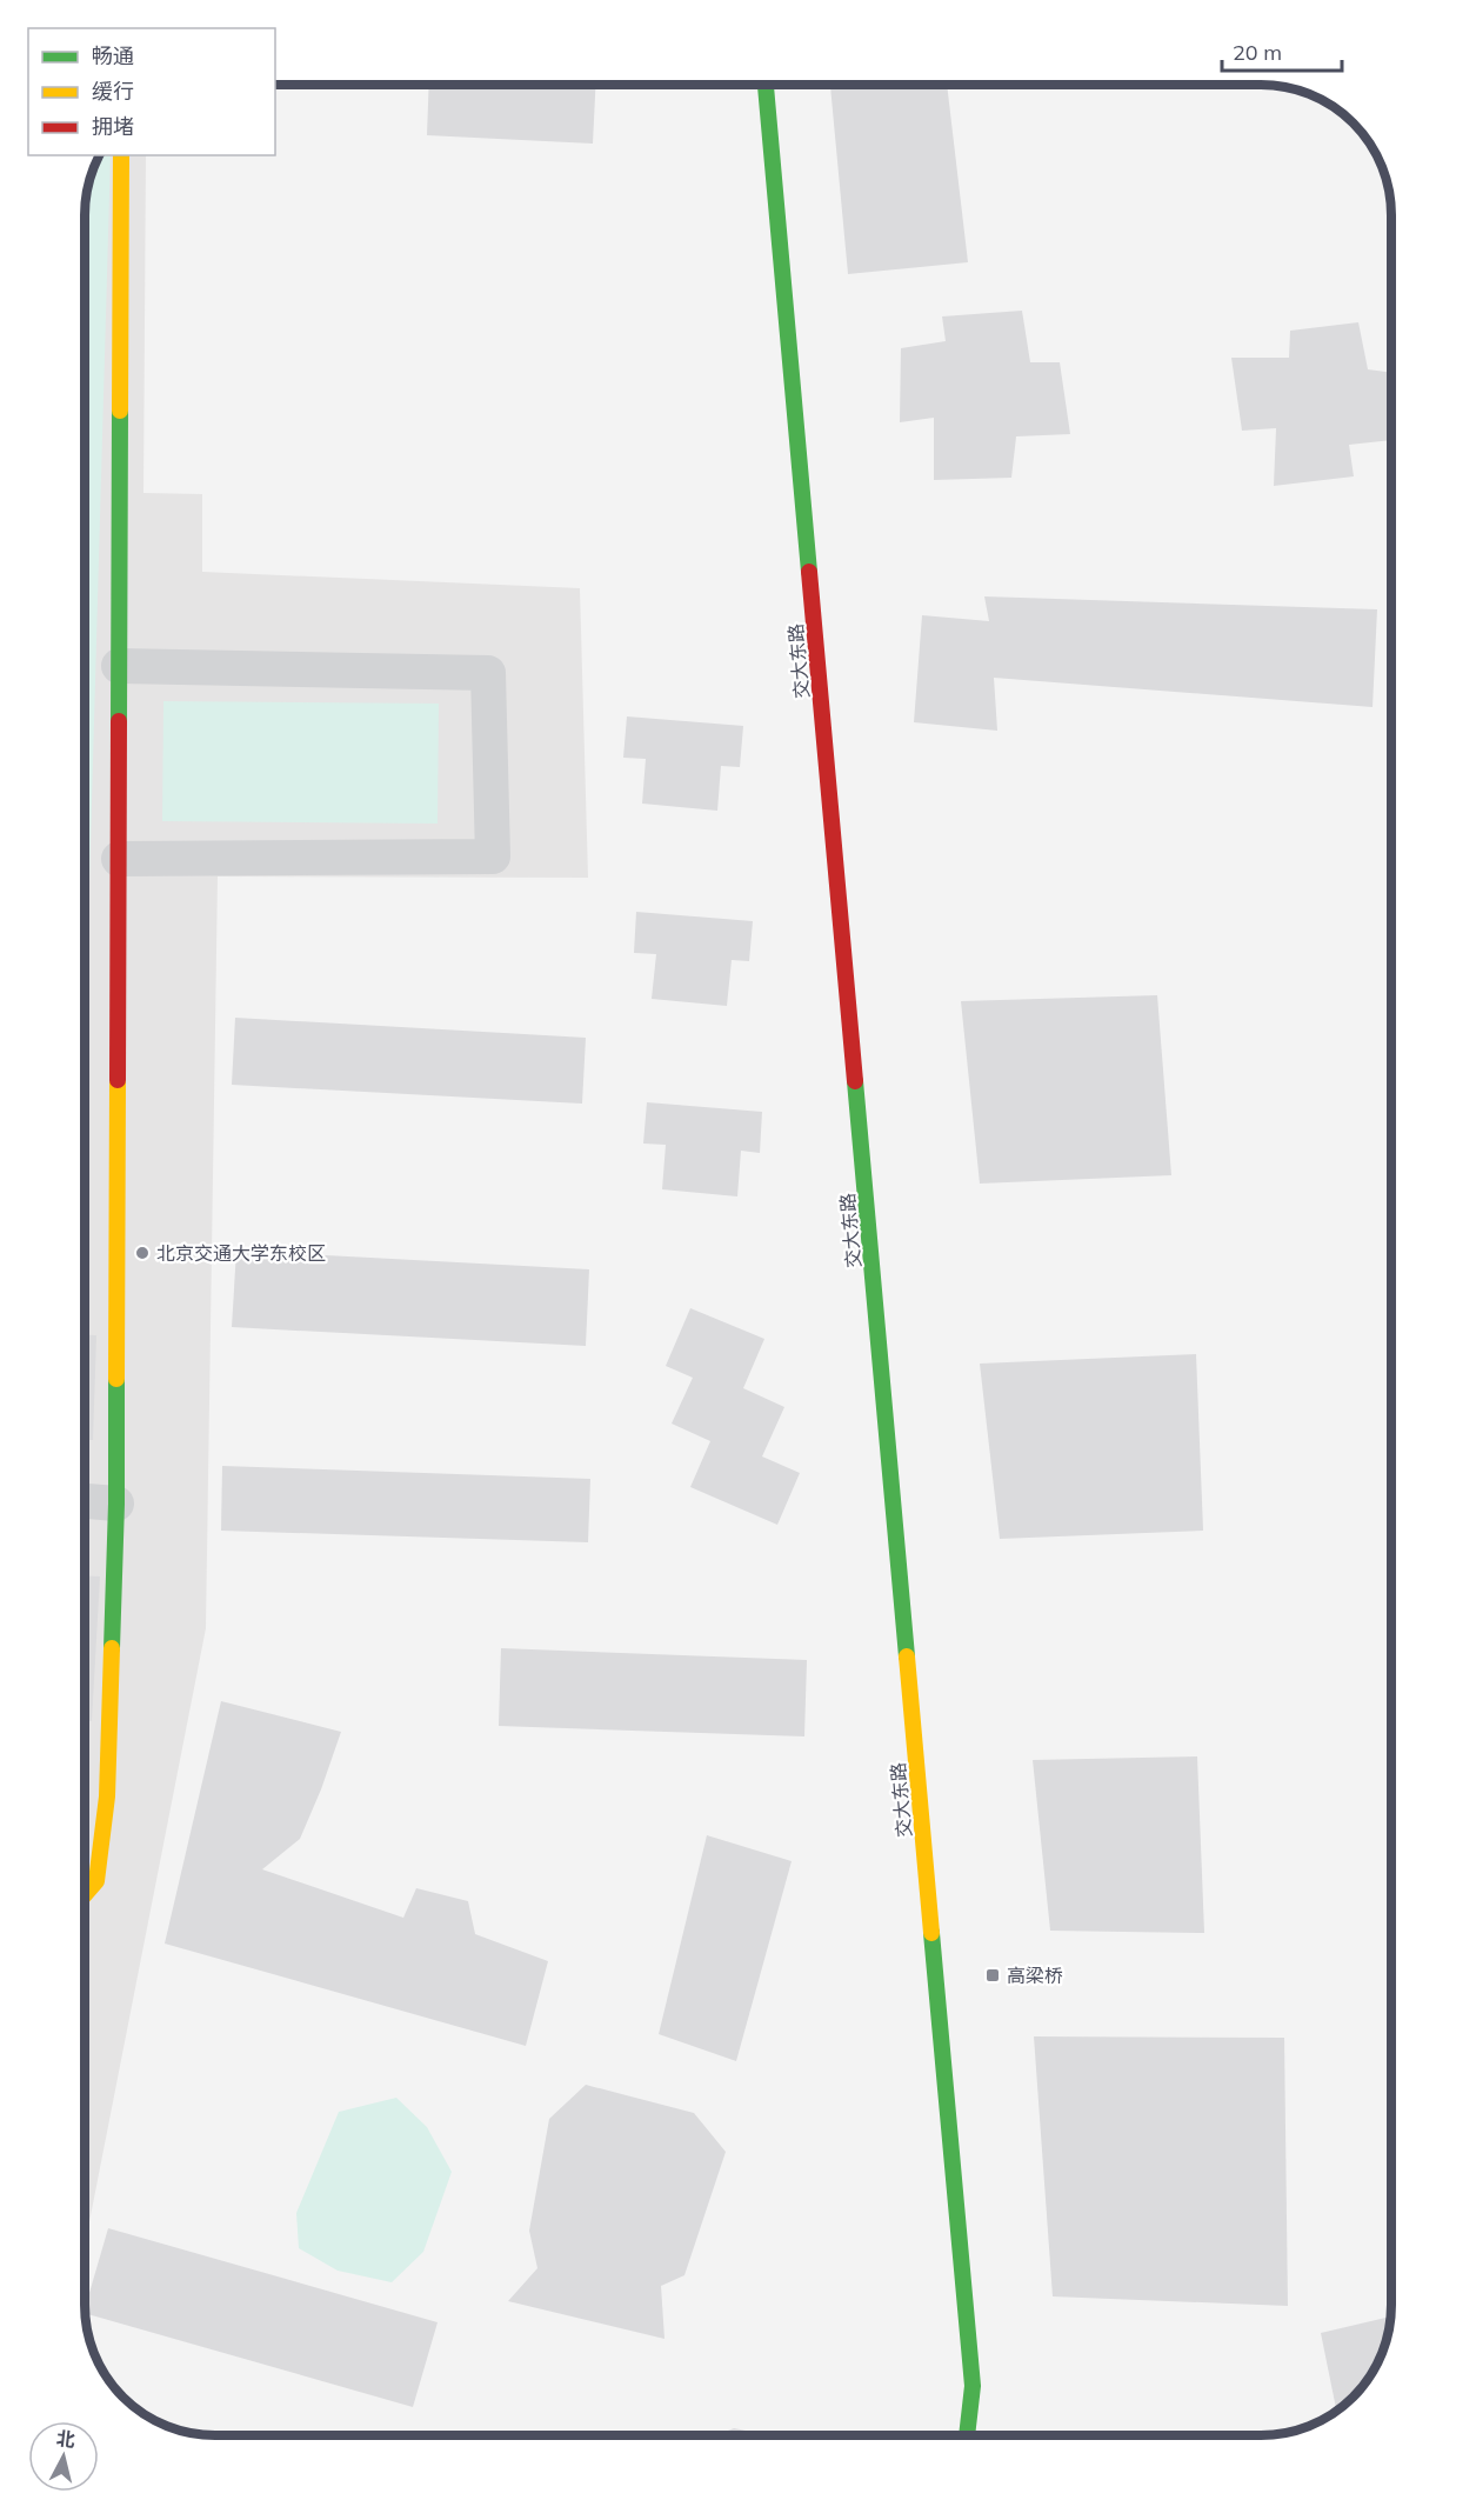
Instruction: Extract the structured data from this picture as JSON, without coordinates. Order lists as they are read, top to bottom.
{
  "streets": {
    "street": ["交大东路"]
  },
  "places": {
    "other": ["北京交通大学东校区"],
    "transit": ["高梁桥"]
  },
  "legend": ["畅通", "缓行", "拥堵"],
  "scale_bar": "20 m",
  "north": "top"
}
